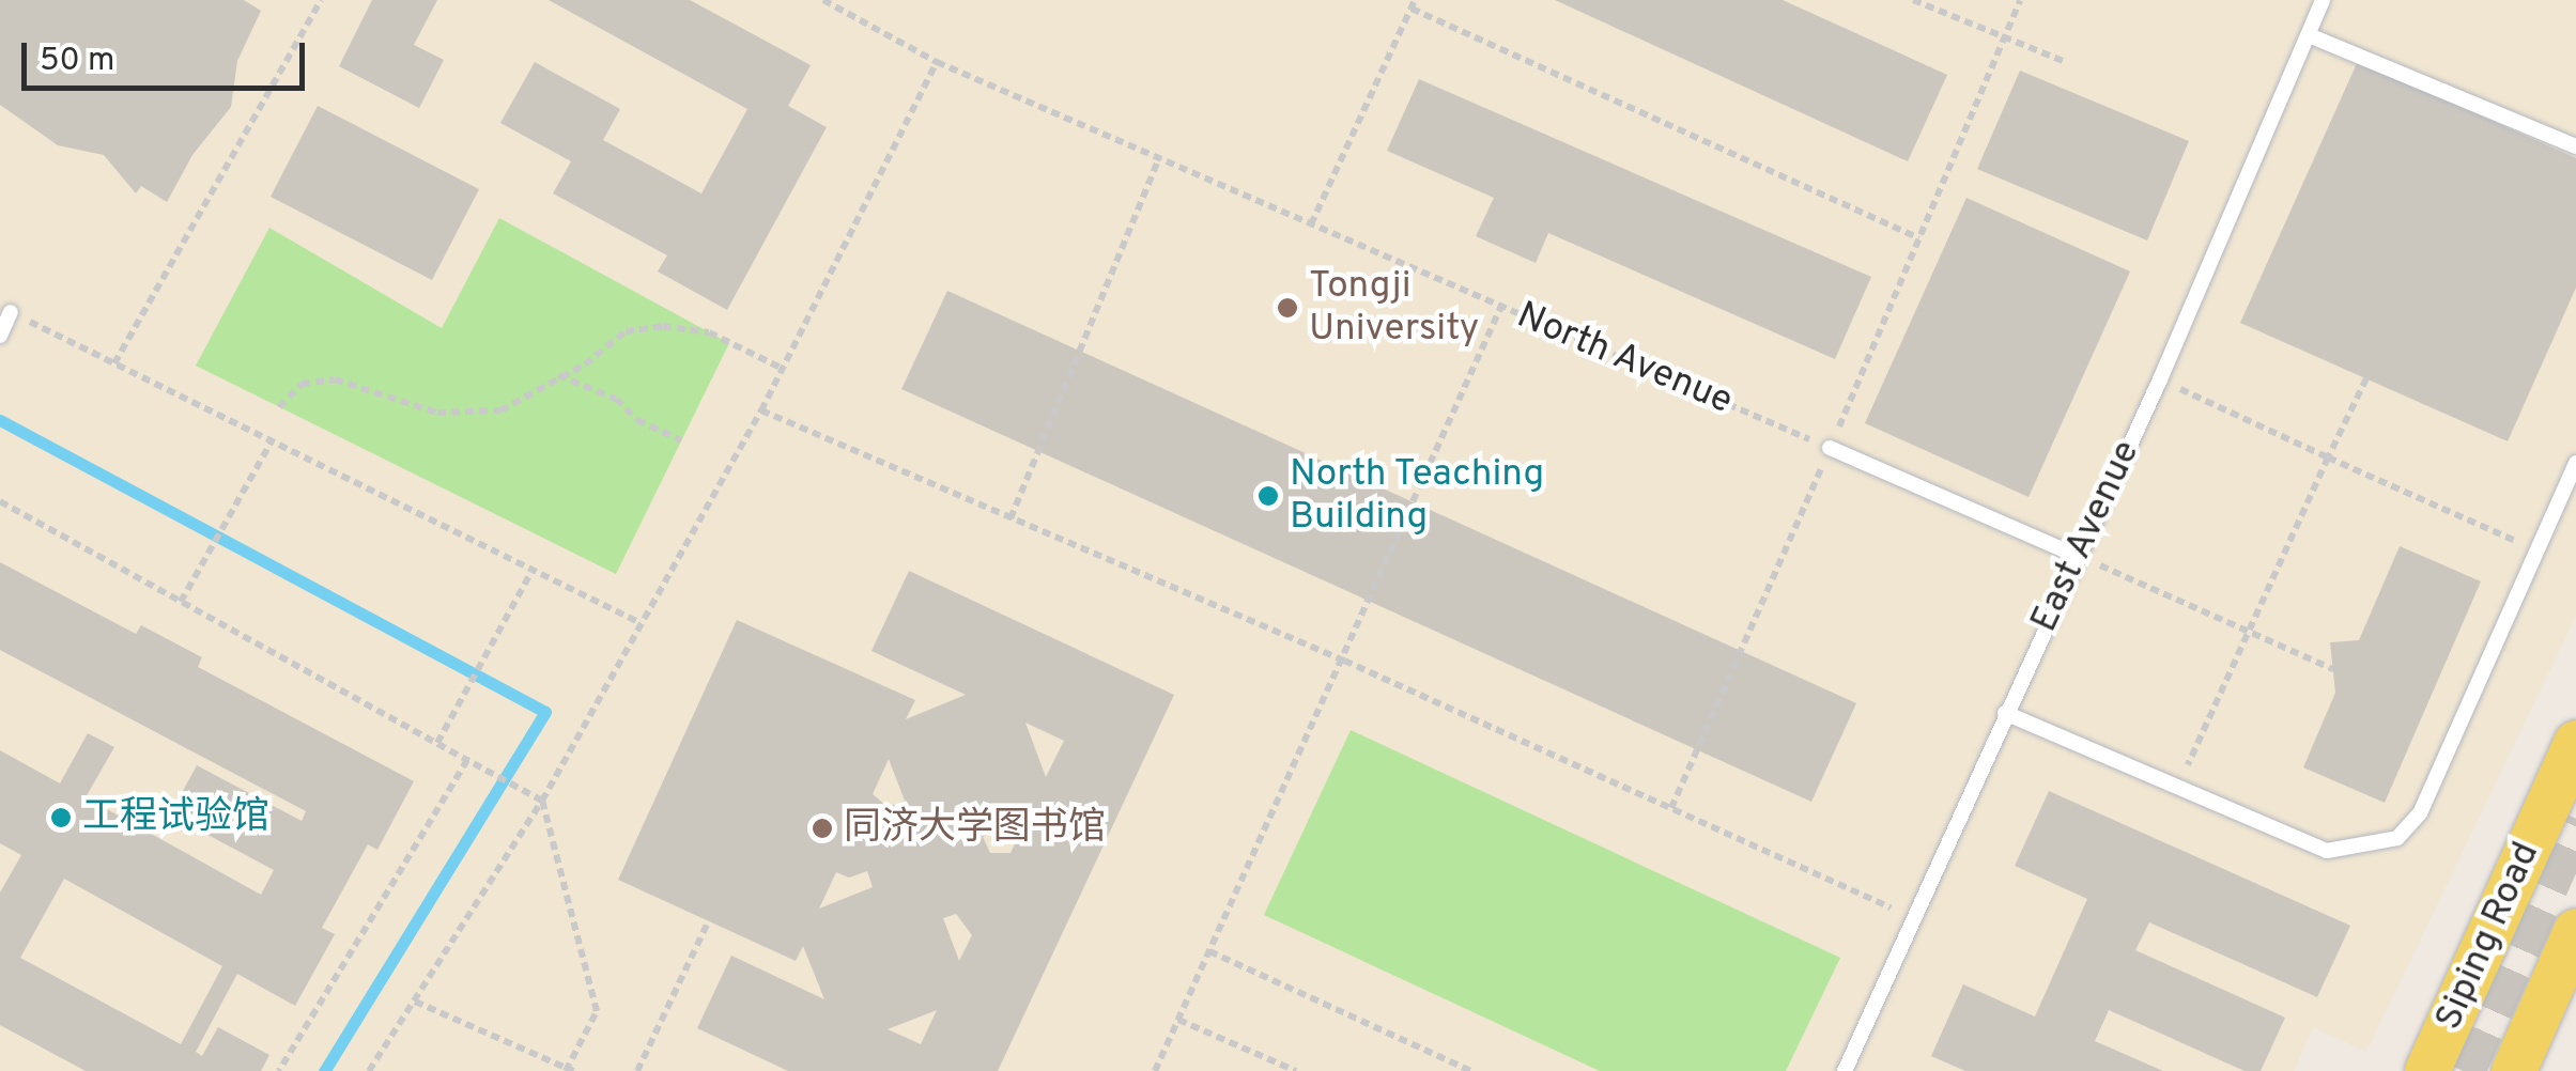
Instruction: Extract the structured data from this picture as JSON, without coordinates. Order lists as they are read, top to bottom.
{
  "streets": {
    "main road": ["Siping Road"],
    "lane": ["East Avenue"],
    "path": ["North Avenue"]
  },
  "places": [
    "Tongji University",
    "North Teaching Building",
    "工程试验馆",
    "同济大学图书馆"
  ],
  "scale_bar": "50 m"
}
